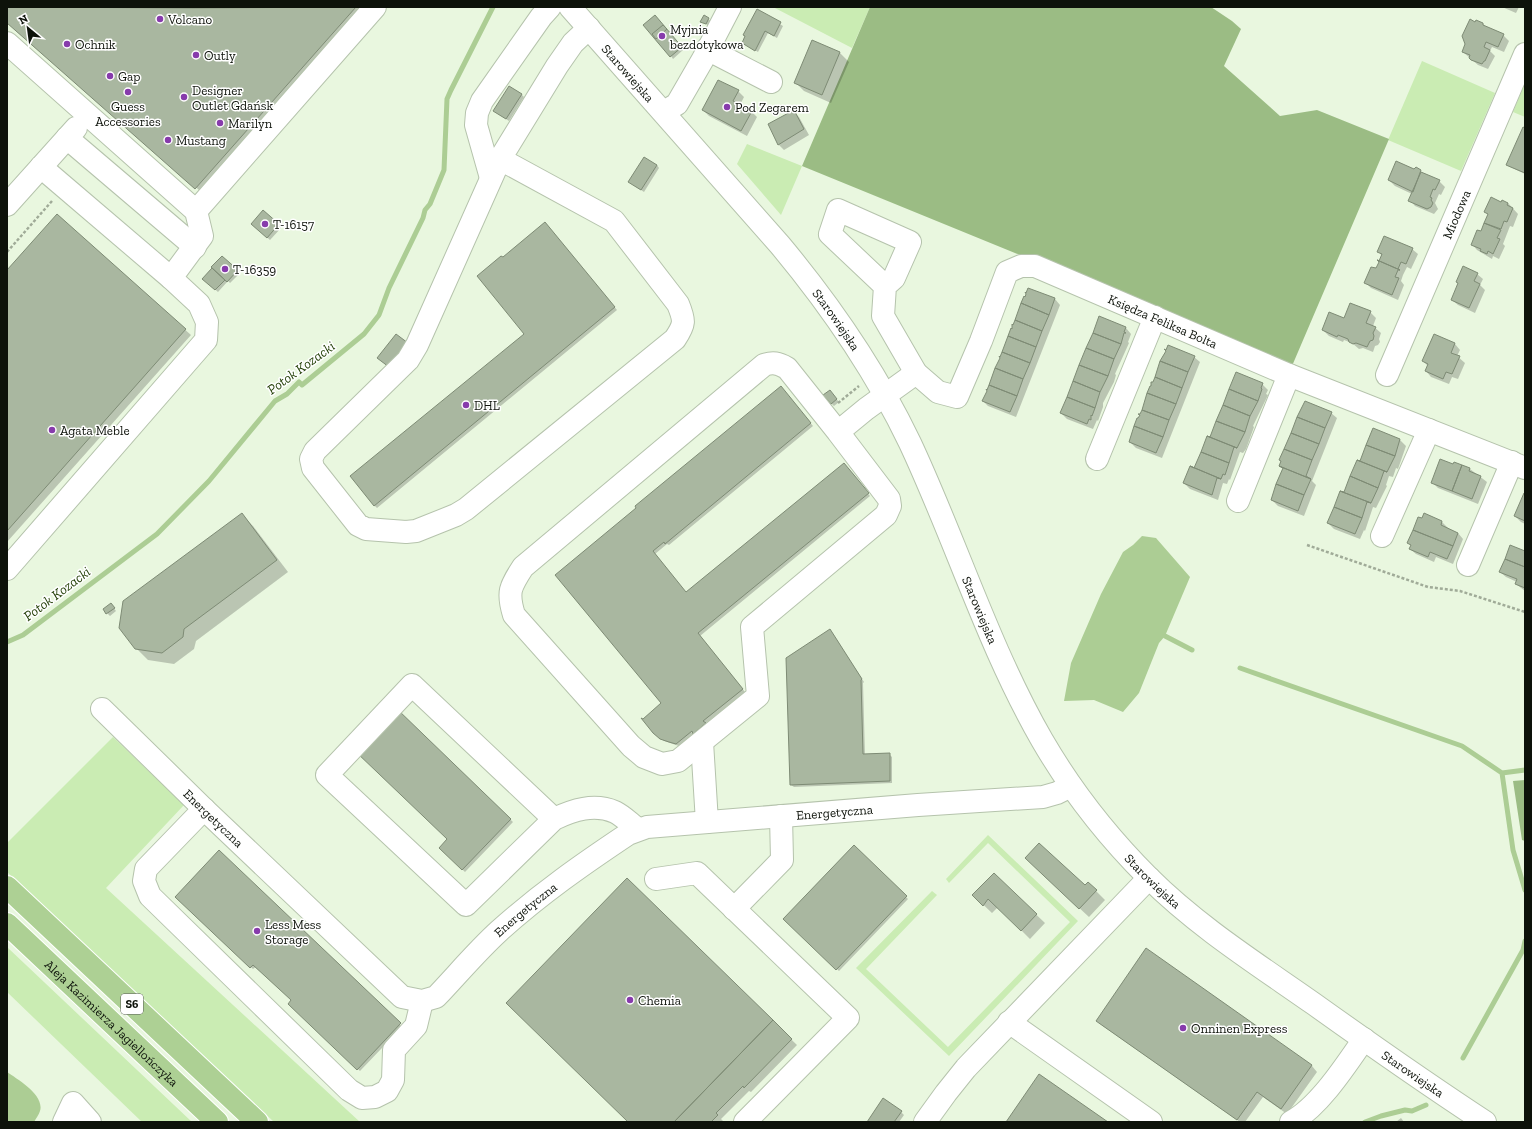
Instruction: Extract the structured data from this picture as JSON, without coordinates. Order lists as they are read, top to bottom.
{
  "streets": {
    "highway": ["S6", "Aleja Kazimierza Jagiellończyka"],
    "street": [
      "Starowiejska",
      "Miodowa",
      "Księdza Feliksa Bolta",
      "Energetyczna"
    ]
  },
  "crossings": [
    ["Starowiejska", "Energetyczna"]
  ],
  "water": ["Potok Kozacki"],
  "places": [
    "Volcano",
    "Myjnia bezdotykowa",
    "Ochnik",
    "Outly",
    "Gap",
    "Guess Accessories",
    "Designer Outlet Gdańsk",
    "Pod Zegarem",
    "Marilyn",
    "Mustang",
    "T-16157",
    "T-16359",
    "DHL",
    "Agata Meble",
    "Less Mess Storage",
    "Chemia",
    "Onninen Express"
  ],
  "north": "top left"
}
